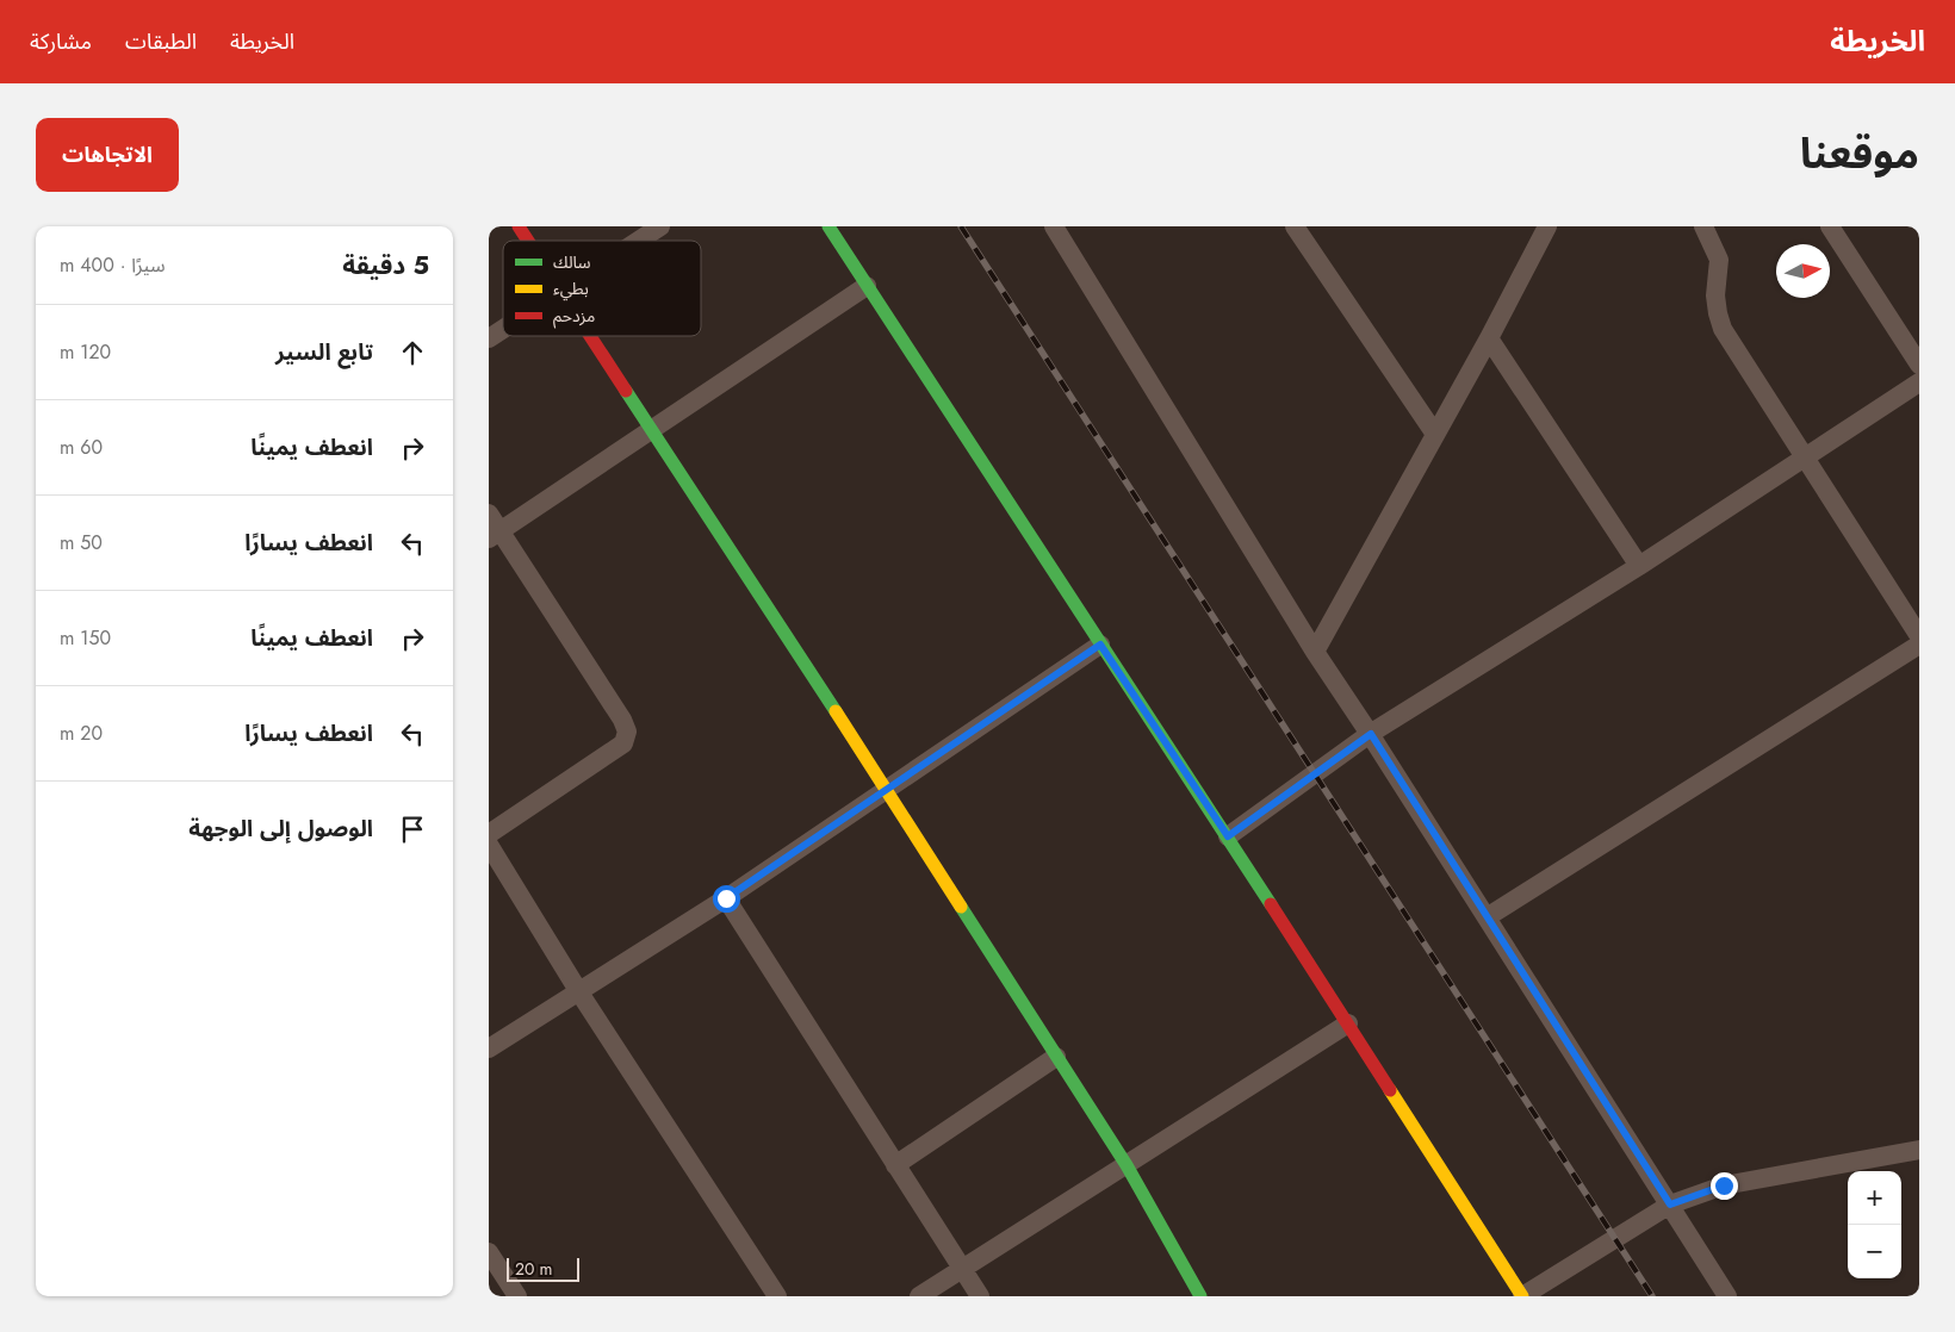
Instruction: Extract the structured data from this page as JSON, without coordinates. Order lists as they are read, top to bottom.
{
  "legend": ["سالك", "بطيء", "مزدحم"],
  "scale_bar": "20 m",
  "north": "right",
  "page": {
    "header": "الخريطة",
    "nav": ["الخريطة", "الطبقات", "مشاركة"],
    "title": "موقعنا",
    "buttons": "الاتجاهات",
    "heading": ["5 دقيقة", "سيرًا · 400 m"],
    "list": [
      ["تابع السير", "120 m"],
      ["انعطف يمينًا", "60 m"],
      ["انعطف يسارًا", "50 m"],
      ["انعطف يمينًا", "150 m"],
      ["انعطف يسارًا", "20 m"],
      "الوصول إلى الوجهة"
    ],
    "map_buttons": ["+", "−"],
    "scale": "20 m"
  }
}
